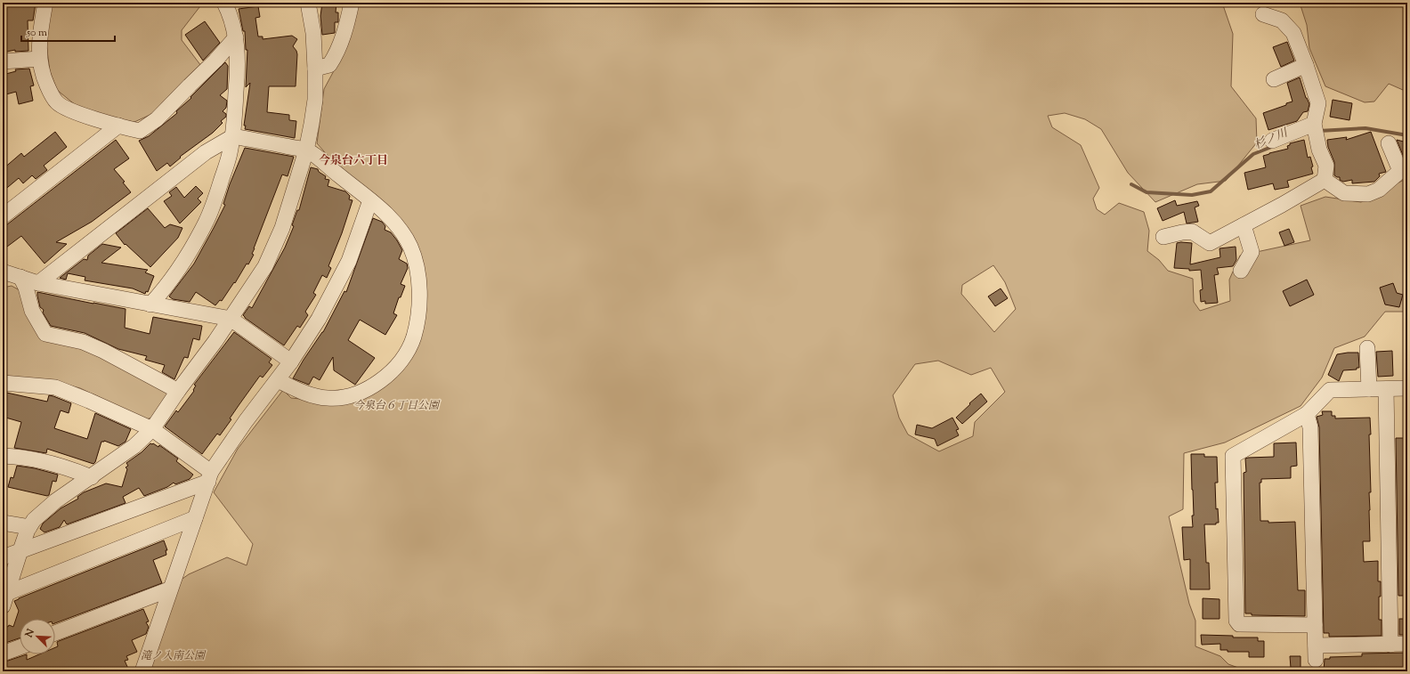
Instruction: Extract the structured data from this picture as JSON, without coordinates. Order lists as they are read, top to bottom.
{
  "districts": ["今泉台六丁目"],
  "water": ["杉ノ川"],
  "parks": ["今泉台６丁目公園", "滝ノ入南公園"],
  "scale_bar": "50 m",
  "north": "top left"
}
